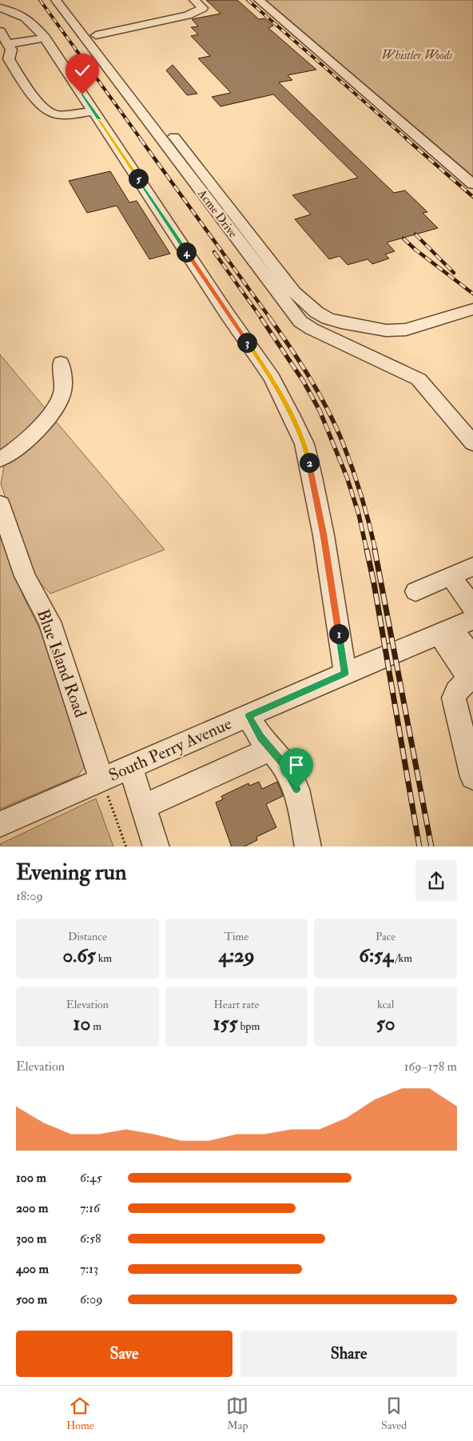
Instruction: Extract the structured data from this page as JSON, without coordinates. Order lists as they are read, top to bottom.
{
  "streets": {
    "street": ["Acme Drive", "Blue Island Road", "South Perry Avenue"]
  },
  "crossings": [
    ["Blue Island Road", "South Perry Avenue"]
  ],
  "parks": ["Whistler Woods"],
  "page": {
    "pins": [
      "5",
      "4",
      "3",
      "2",
      "1"
    ],
    "heading": ["Evening run", "18:09"],
    "stats": [
      ["Distance", "0.65 km"],
      ["Time", "4:29"],
      ["Pace", "6:54 /km"],
      ["Elevation", "10 m"],
      ["Heart rate", "155 bpm"],
      ["kcal", "50"]
    ],
    "chart": ["Elevation", "169–178 m"],
    "list": [
      {
        "name": "100 m",
        "note": "6:45"
      },
      {
        "name": "200 m",
        "note": "7:16"
      },
      {
        "name": "300 m",
        "note": "6:58"
      },
      {
        "name": "400 m",
        "note": "7:13"
      },
      {
        "name": "500 m",
        "note": "6:09"
      }
    ],
    "buttons": ["Save", "Share"],
    "tabs": ["Home", "Map", "Saved"]
  }
}
